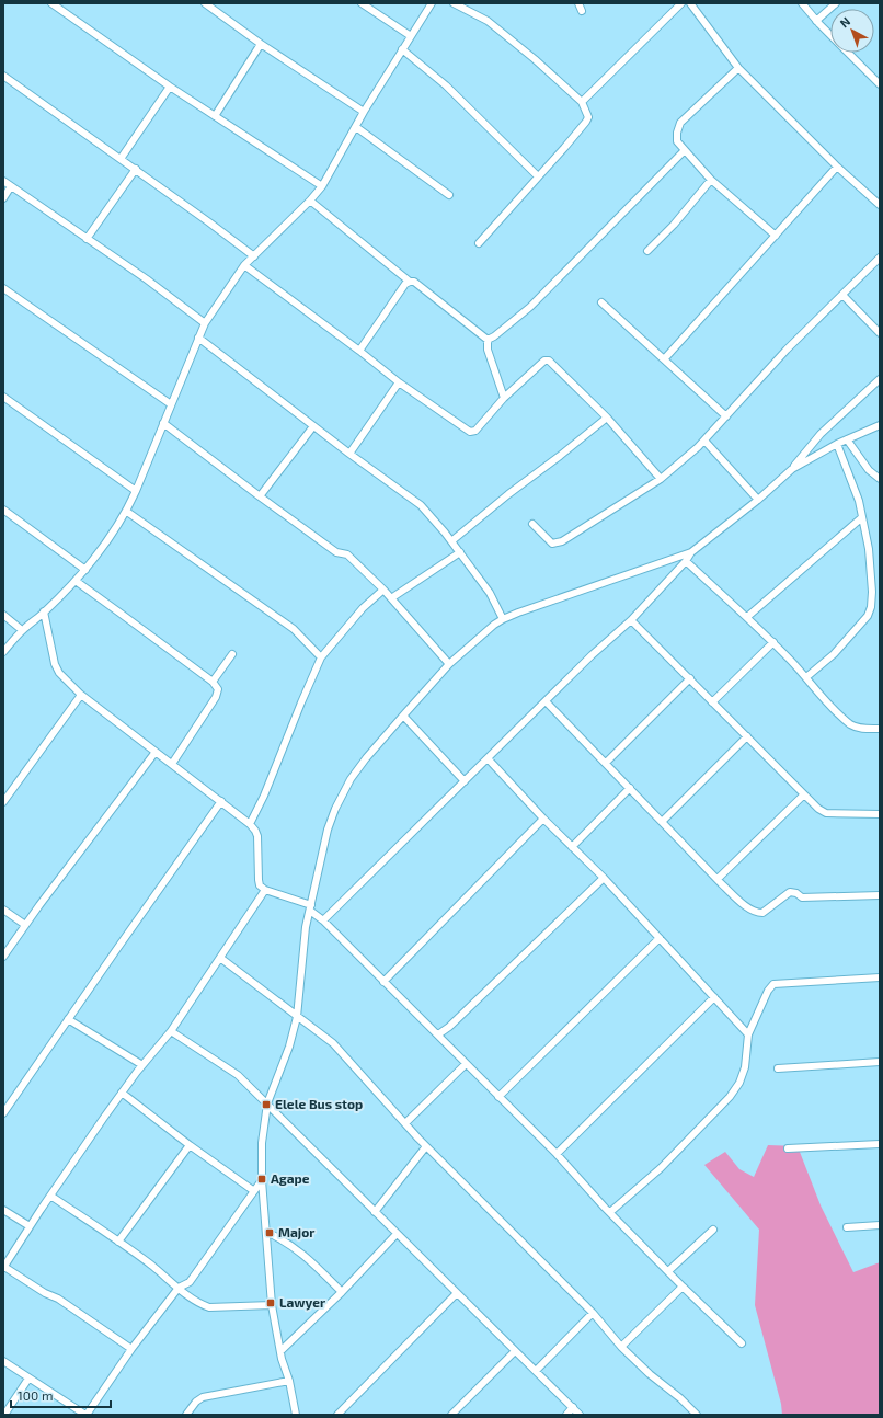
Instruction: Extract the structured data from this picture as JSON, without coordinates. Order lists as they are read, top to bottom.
{
  "places": {
    "transit": [
      "Elele Bus stop",
      "Agape",
      "Major",
      "Lawyer"
    ]
  },
  "scale_bar": "100 m",
  "north": "top left"
}
